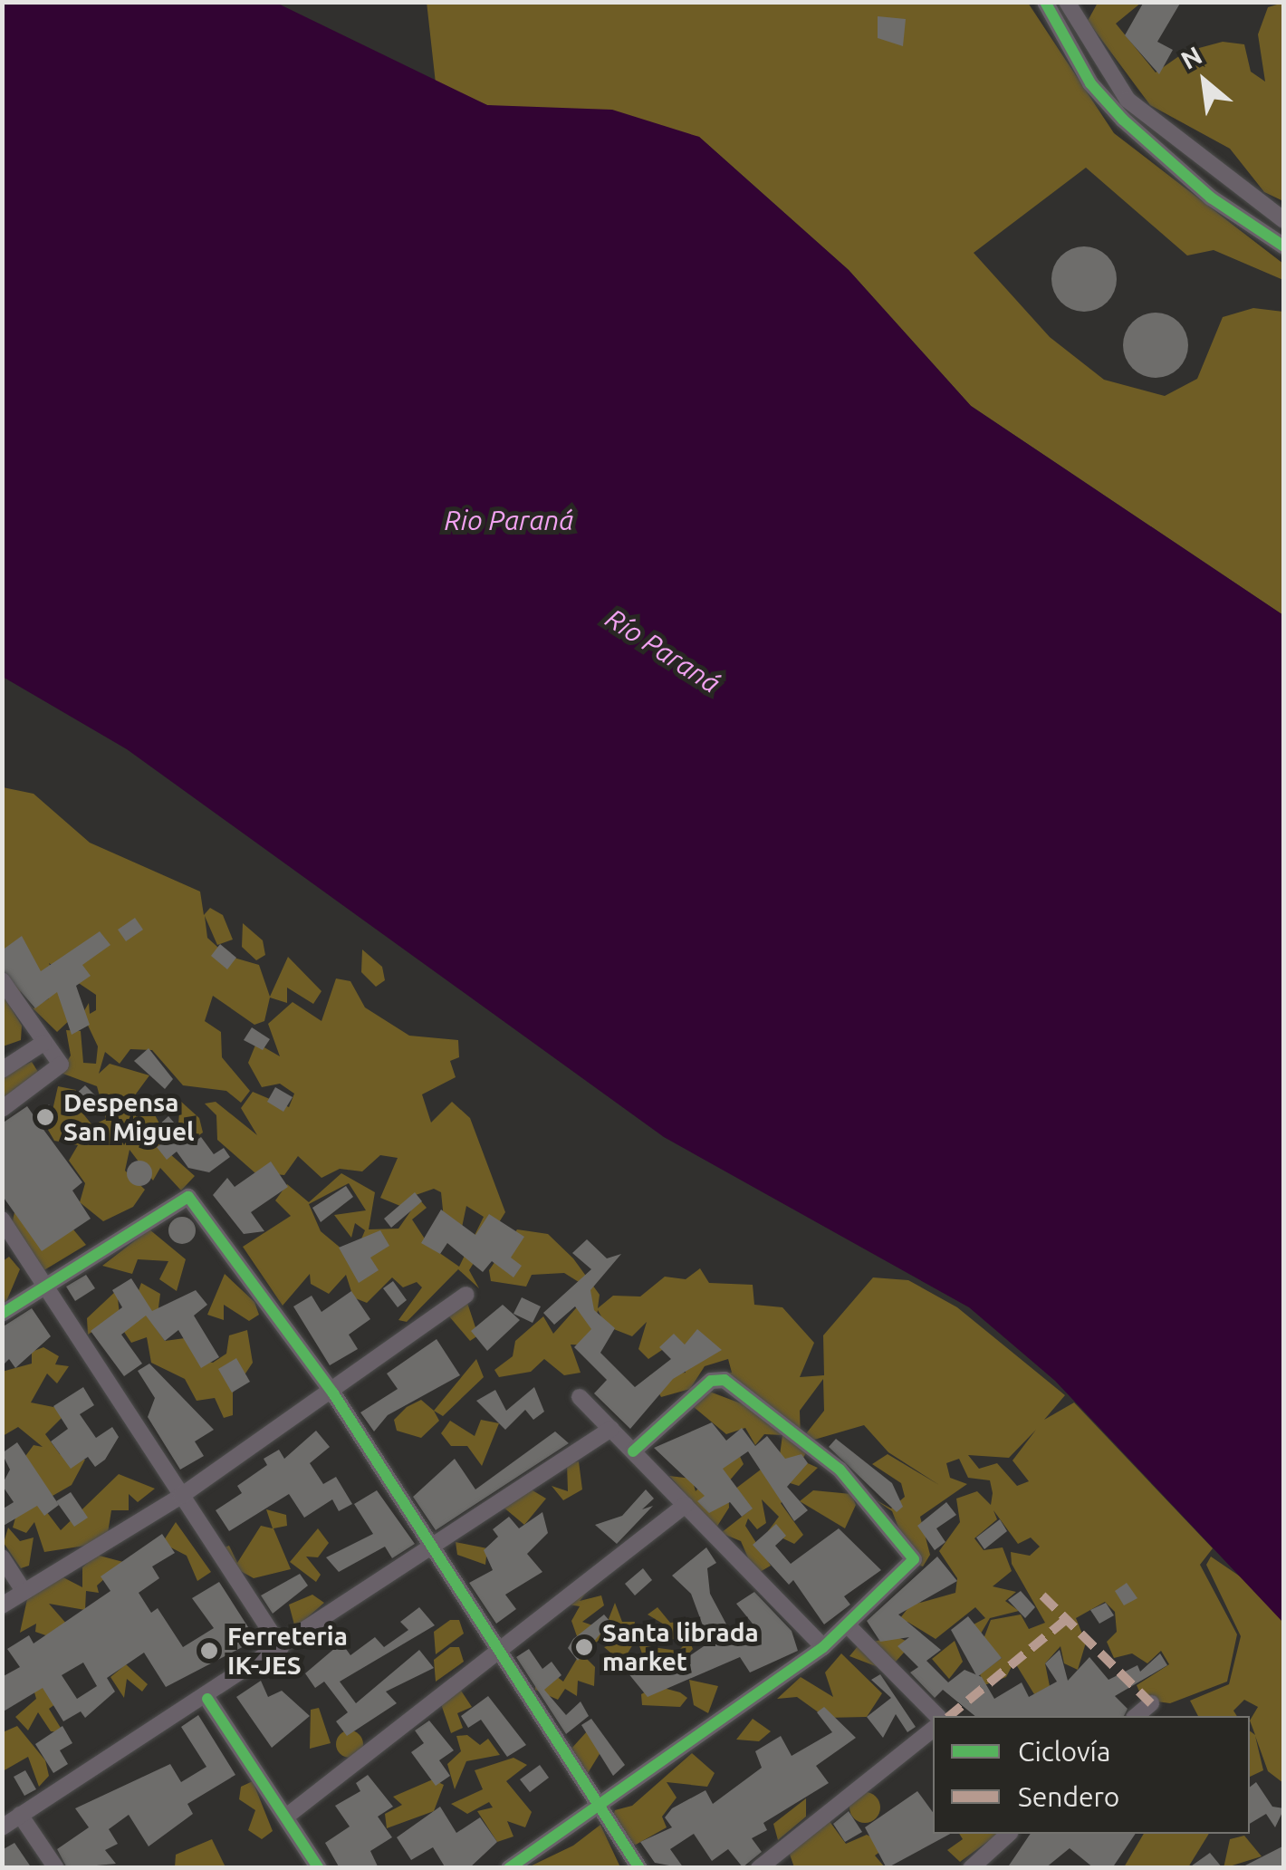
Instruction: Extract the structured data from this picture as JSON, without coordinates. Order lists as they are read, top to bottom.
{
  "water": ["Rio Paraná", "Río Paraná"],
  "places": ["Despensa San Miguel", "Santa librada market", "Ferreteria IK-JES"],
  "legend": ["Ciclovía", "Sendero"],
  "north": "top left"
}
